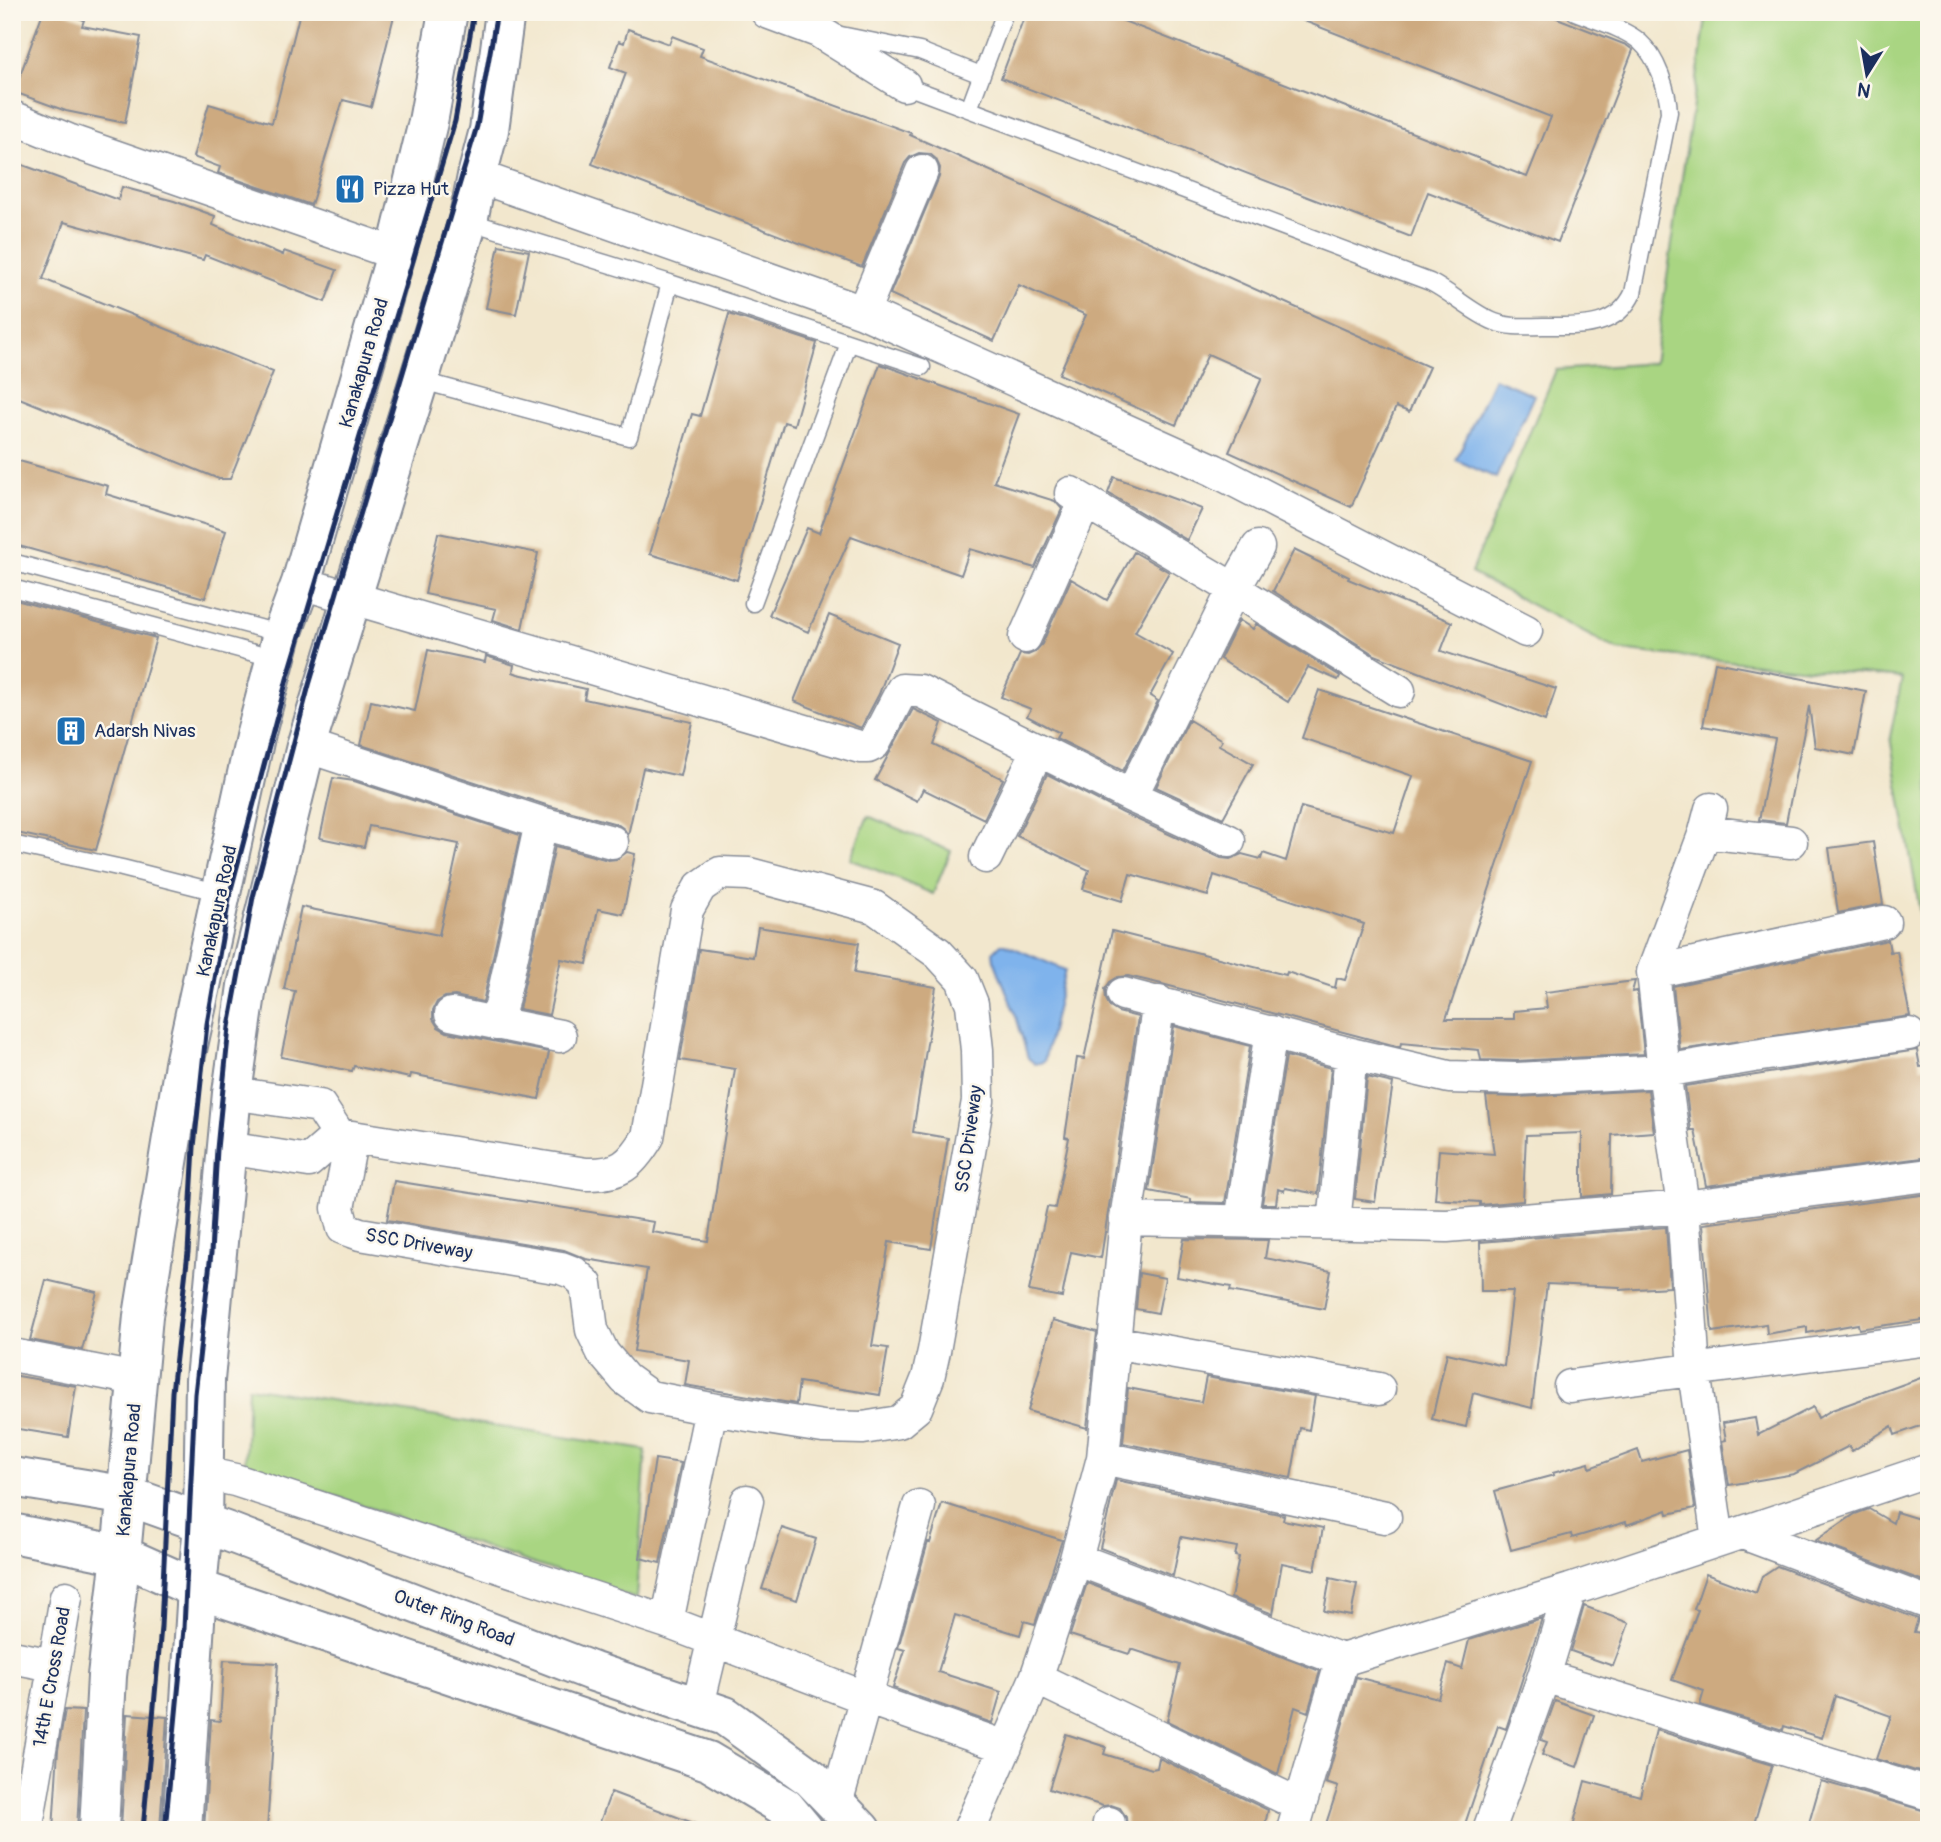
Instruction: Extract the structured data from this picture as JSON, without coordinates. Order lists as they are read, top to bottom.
{
  "streets": {
    "main road": ["Kanakapura Road", "Outer Ring Road"],
    "street": ["SSC Driveway", "14th E Cross Road"]
  },
  "crossings": [
    ["Kanakapura Road", "Outer Ring Road"]
  ],
  "places": {
    "restaurant": ["Pizza Hut"],
    "building": ["Adarsh Nivas"]
  },
  "north": "bottom"
}
